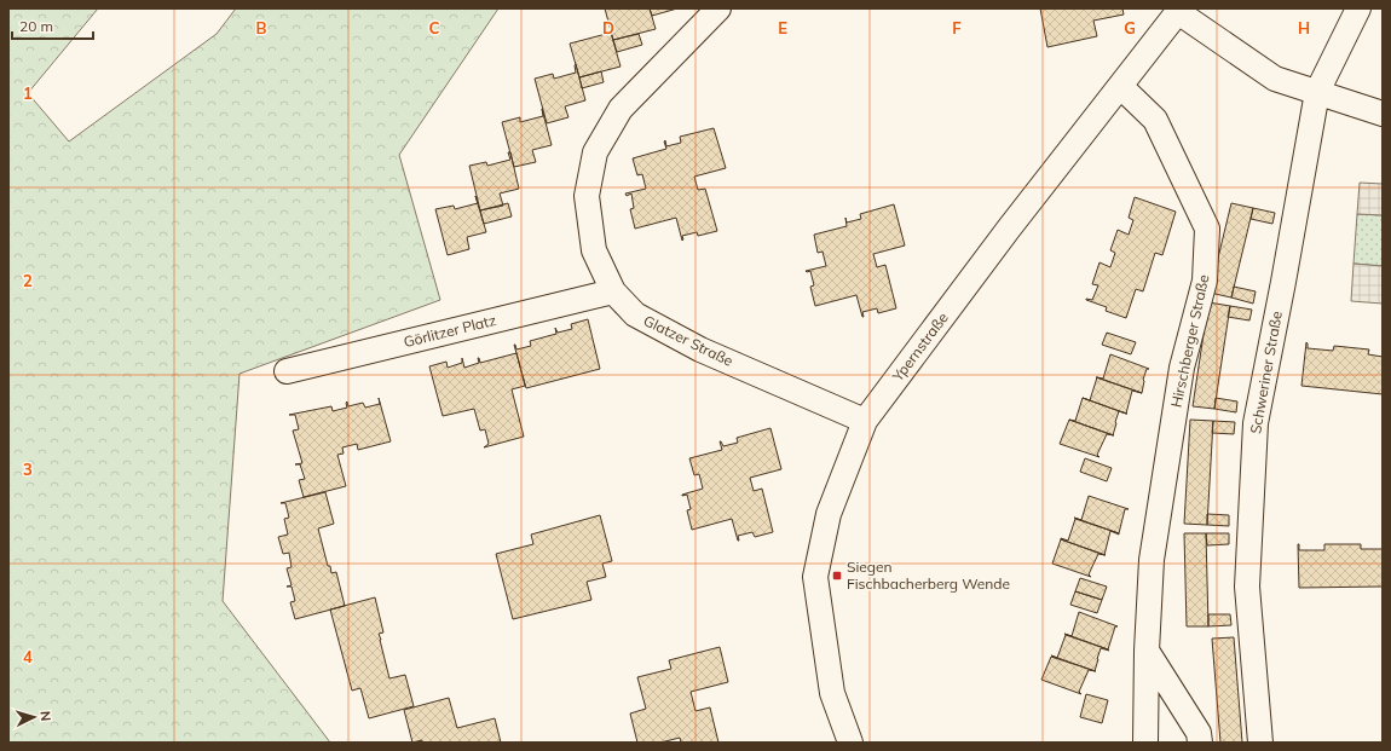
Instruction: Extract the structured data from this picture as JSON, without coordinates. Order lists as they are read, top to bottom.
{
  "streets": {
    "street": [
      "Görlitzer Platz",
      "Glatzer Straße",
      "Hirschberger Straße",
      "Ypernstraße",
      "Schweriner Straße"
    ]
  },
  "crossings": [
    ["Görlitzer Platz", "Glatzer Straße"],
    ["Glatzer Straße", "Ypernstraße"],
    ["Hirschberger Straße", "Ypernstraße"]
  ],
  "places": {
    "transit": ["Siegen Fischbacherberg Wende"]
  },
  "scale_bar": "20 m",
  "north": "right",
  "grid": {
    "columns": [
      "B",
      "C",
      "D",
      "E",
      "F",
      "G",
      "H"
    ],
    "rows": [
      "1",
      "2",
      "3",
      "4"
    ]
  }
}
